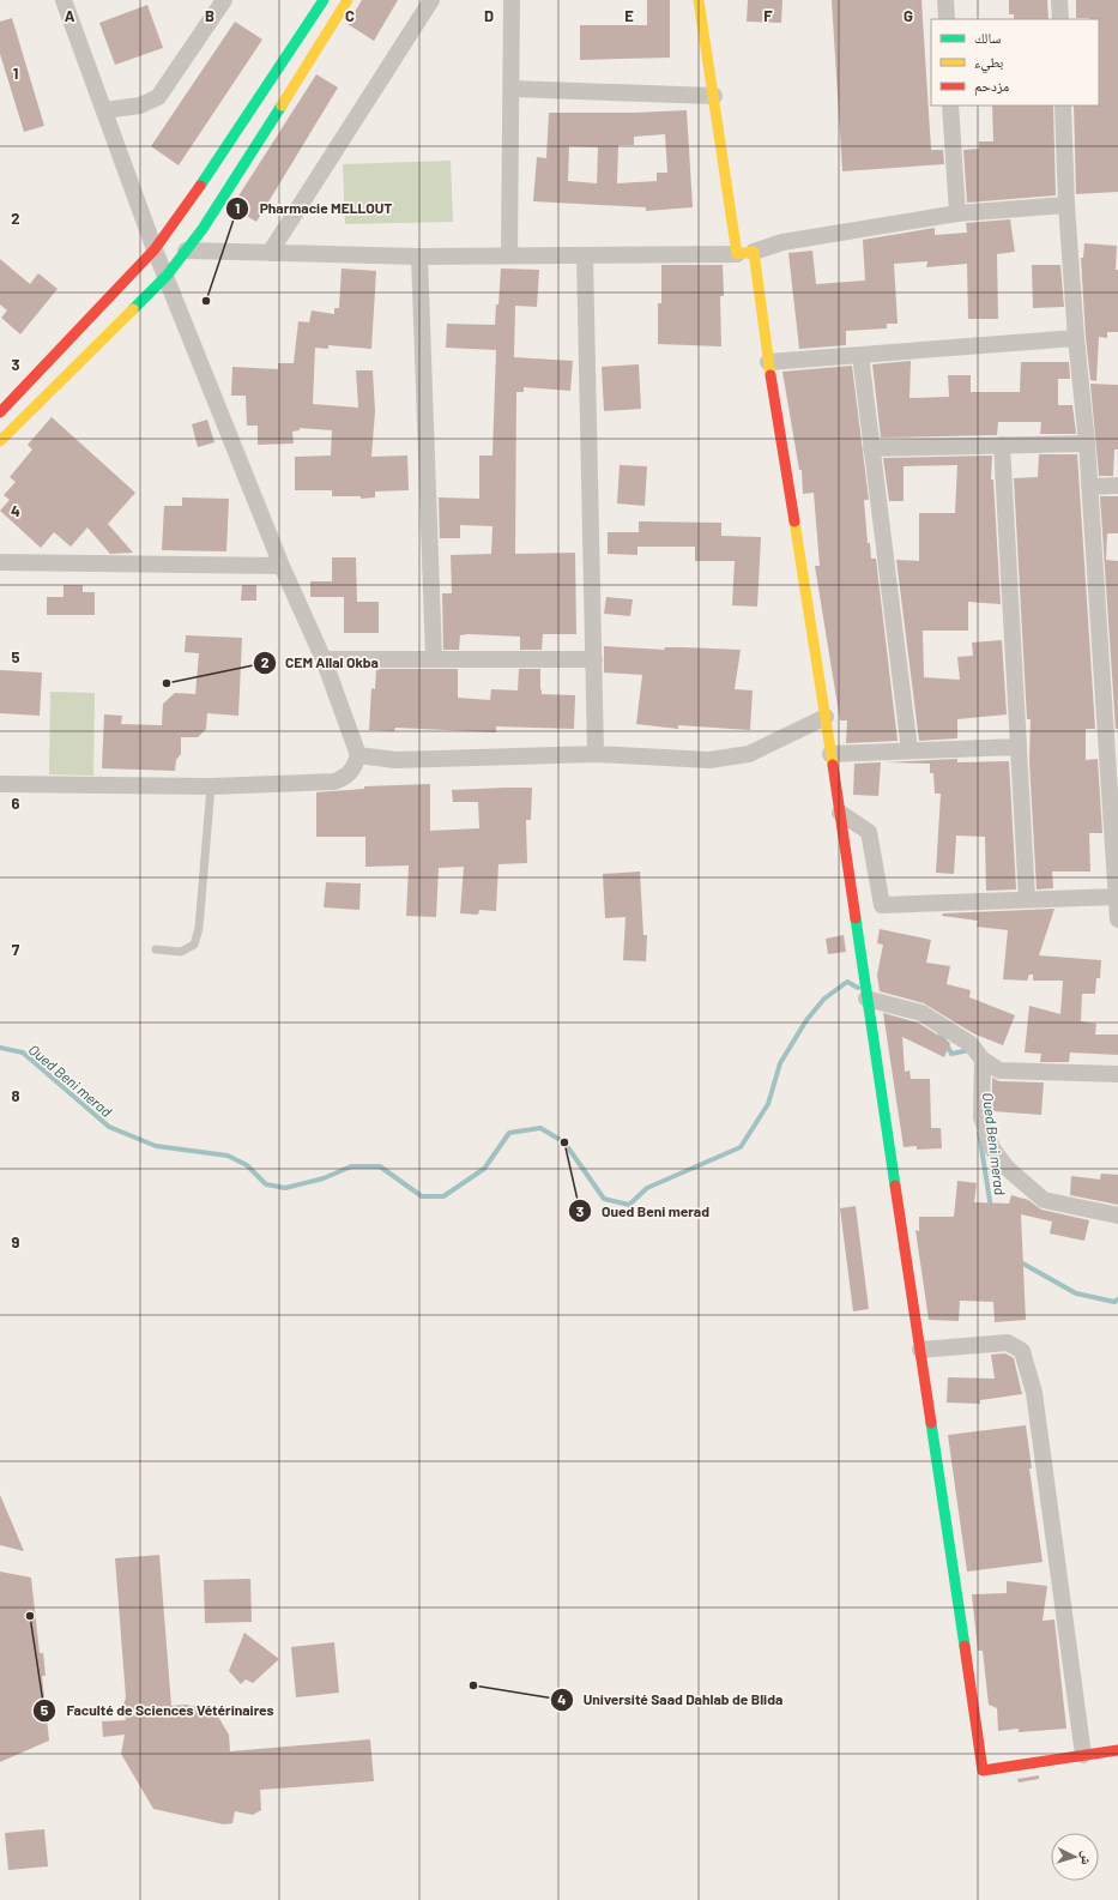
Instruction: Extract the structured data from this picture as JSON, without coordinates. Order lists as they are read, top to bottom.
{
  "water": ["Oued Beni merad"],
  "places": [
    "Pharmacie MELLOUT",
    "CEM Allal Okba",
    "Oued Beni merad",
    "Faculté de Sciences Vétérinaires",
    "Université Saad Dahlab de Blida"
  ],
  "legend": ["سالك", "بطيء", "مزدحم"],
  "north": "right",
  "grid": {
    "columns": [
      "A",
      "B",
      "C",
      "D",
      "E",
      "F",
      "G"
    ],
    "rows": [
      "1",
      "2",
      "3",
      "4",
      "5",
      "6",
      "7",
      "8",
      "9"
    ]
  }
}
